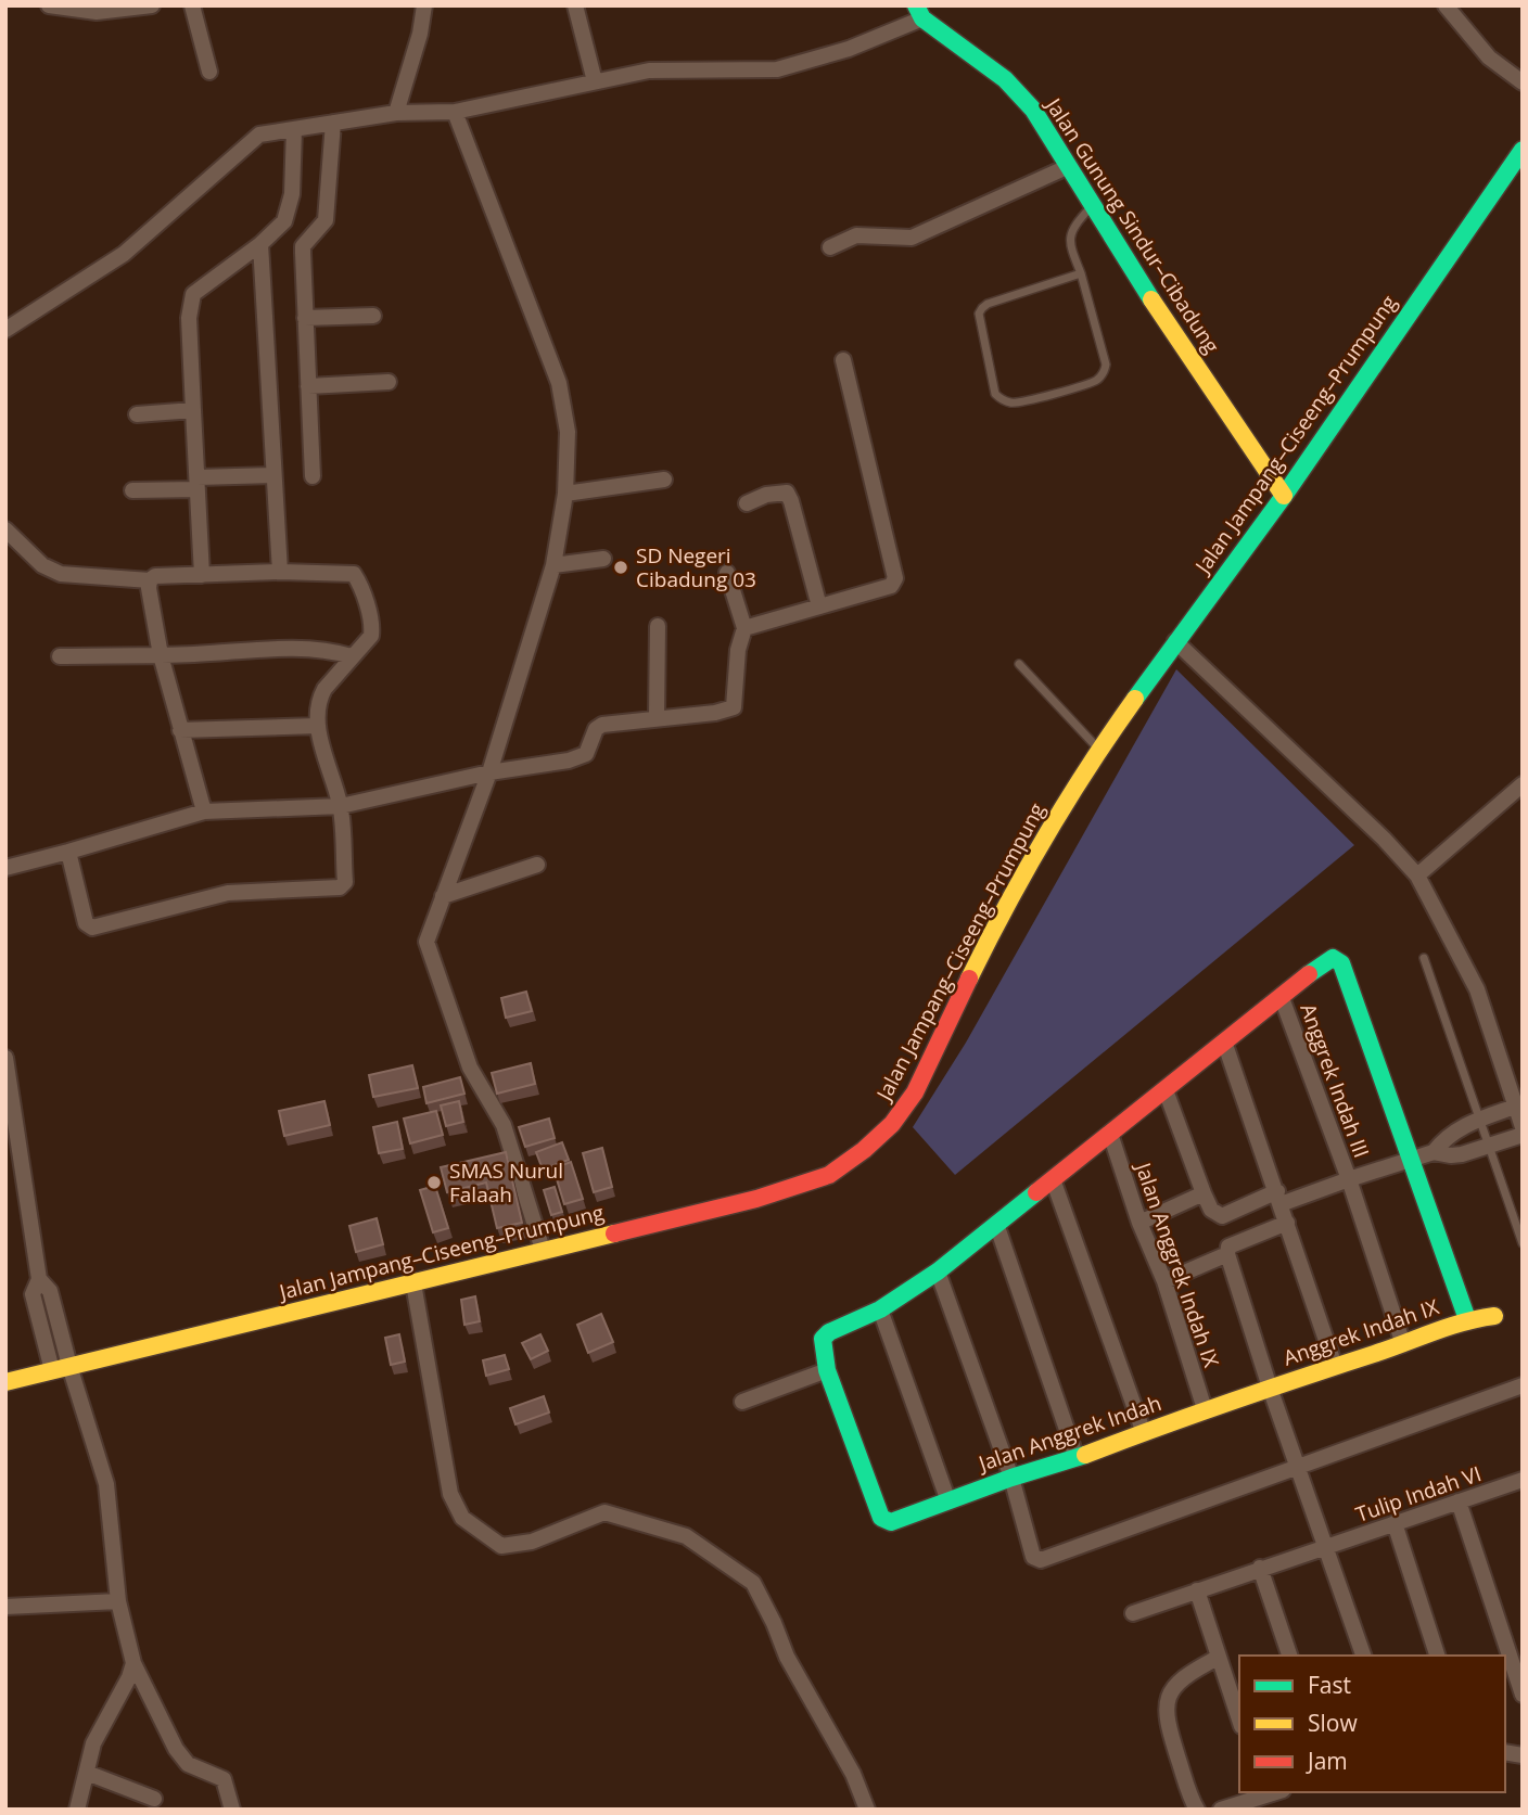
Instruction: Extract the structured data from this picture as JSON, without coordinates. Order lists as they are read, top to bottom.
{
  "streets": {
    "street": [
      "Jalan Gunung Sindur–Cibadung",
      "Jalan Jampang–Ciseeng–Prumpung",
      "Anggrek Indah III",
      "Jalan Anggrek Indah IX",
      "Anggrek Indah IX",
      "Jalan Anggrek Indah",
      "Tulip Indah VI"
    ]
  },
  "crossings": [
    ["Jalan Gunung Sindur–Cibadung", "Jalan Jampang–Ciseeng–Prumpung"],
    ["Anggrek Indah III", "Anggrek Indah IX"],
    ["Jalan Anggrek Indah IX", "Jalan Anggrek Indah"],
    ["Anggrek Indah IX", "Jalan Anggrek Indah"]
  ],
  "places": ["SD Negeri Cibadung 03", "SMAS Nurul Falaah"],
  "legend": ["Fast", "Slow", "Jam"]
}
